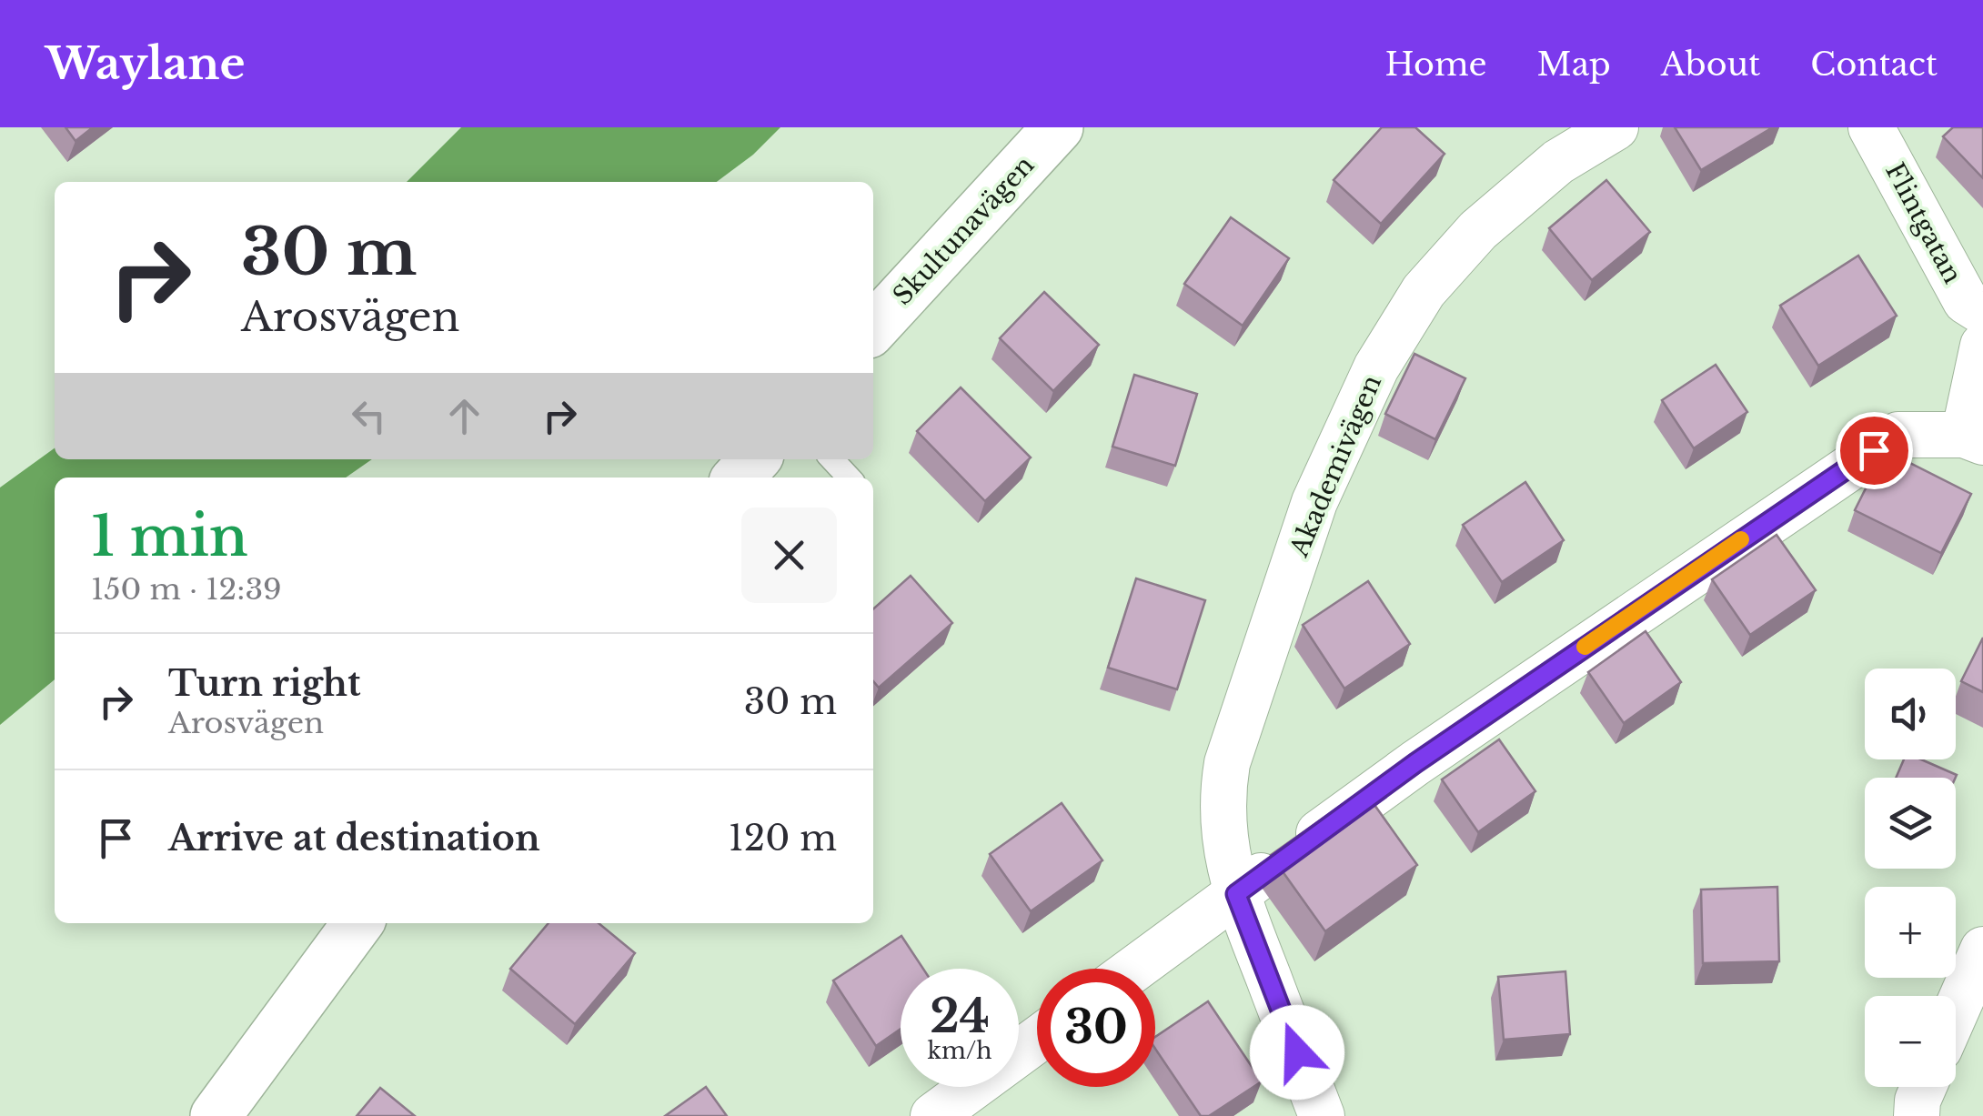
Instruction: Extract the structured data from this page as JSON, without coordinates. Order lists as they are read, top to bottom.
{
  "streets": {
    "street": ["Flintgatan", "Skultunavägen", "Akademivägen"]
  },
  "page": {
    "header": "Waylane",
    "nav": [
      "Home",
      "Map",
      "About",
      "Contact"
    ],
    "turn": ["30 m", "Arosvägen"],
    "heading": ["1 min", "150 m · 12:39"],
    "list": [
      {
        "name": "Turn right",
        "note": "Arosvägen",
        "value": "30 m"
      },
      {
        "name": "Arrive at destination",
        "value": "120 m"
      }
    ],
    "map_buttons": ["+", "−"],
    "speed": "24 km/h",
    "limit": "30"
  }
}
